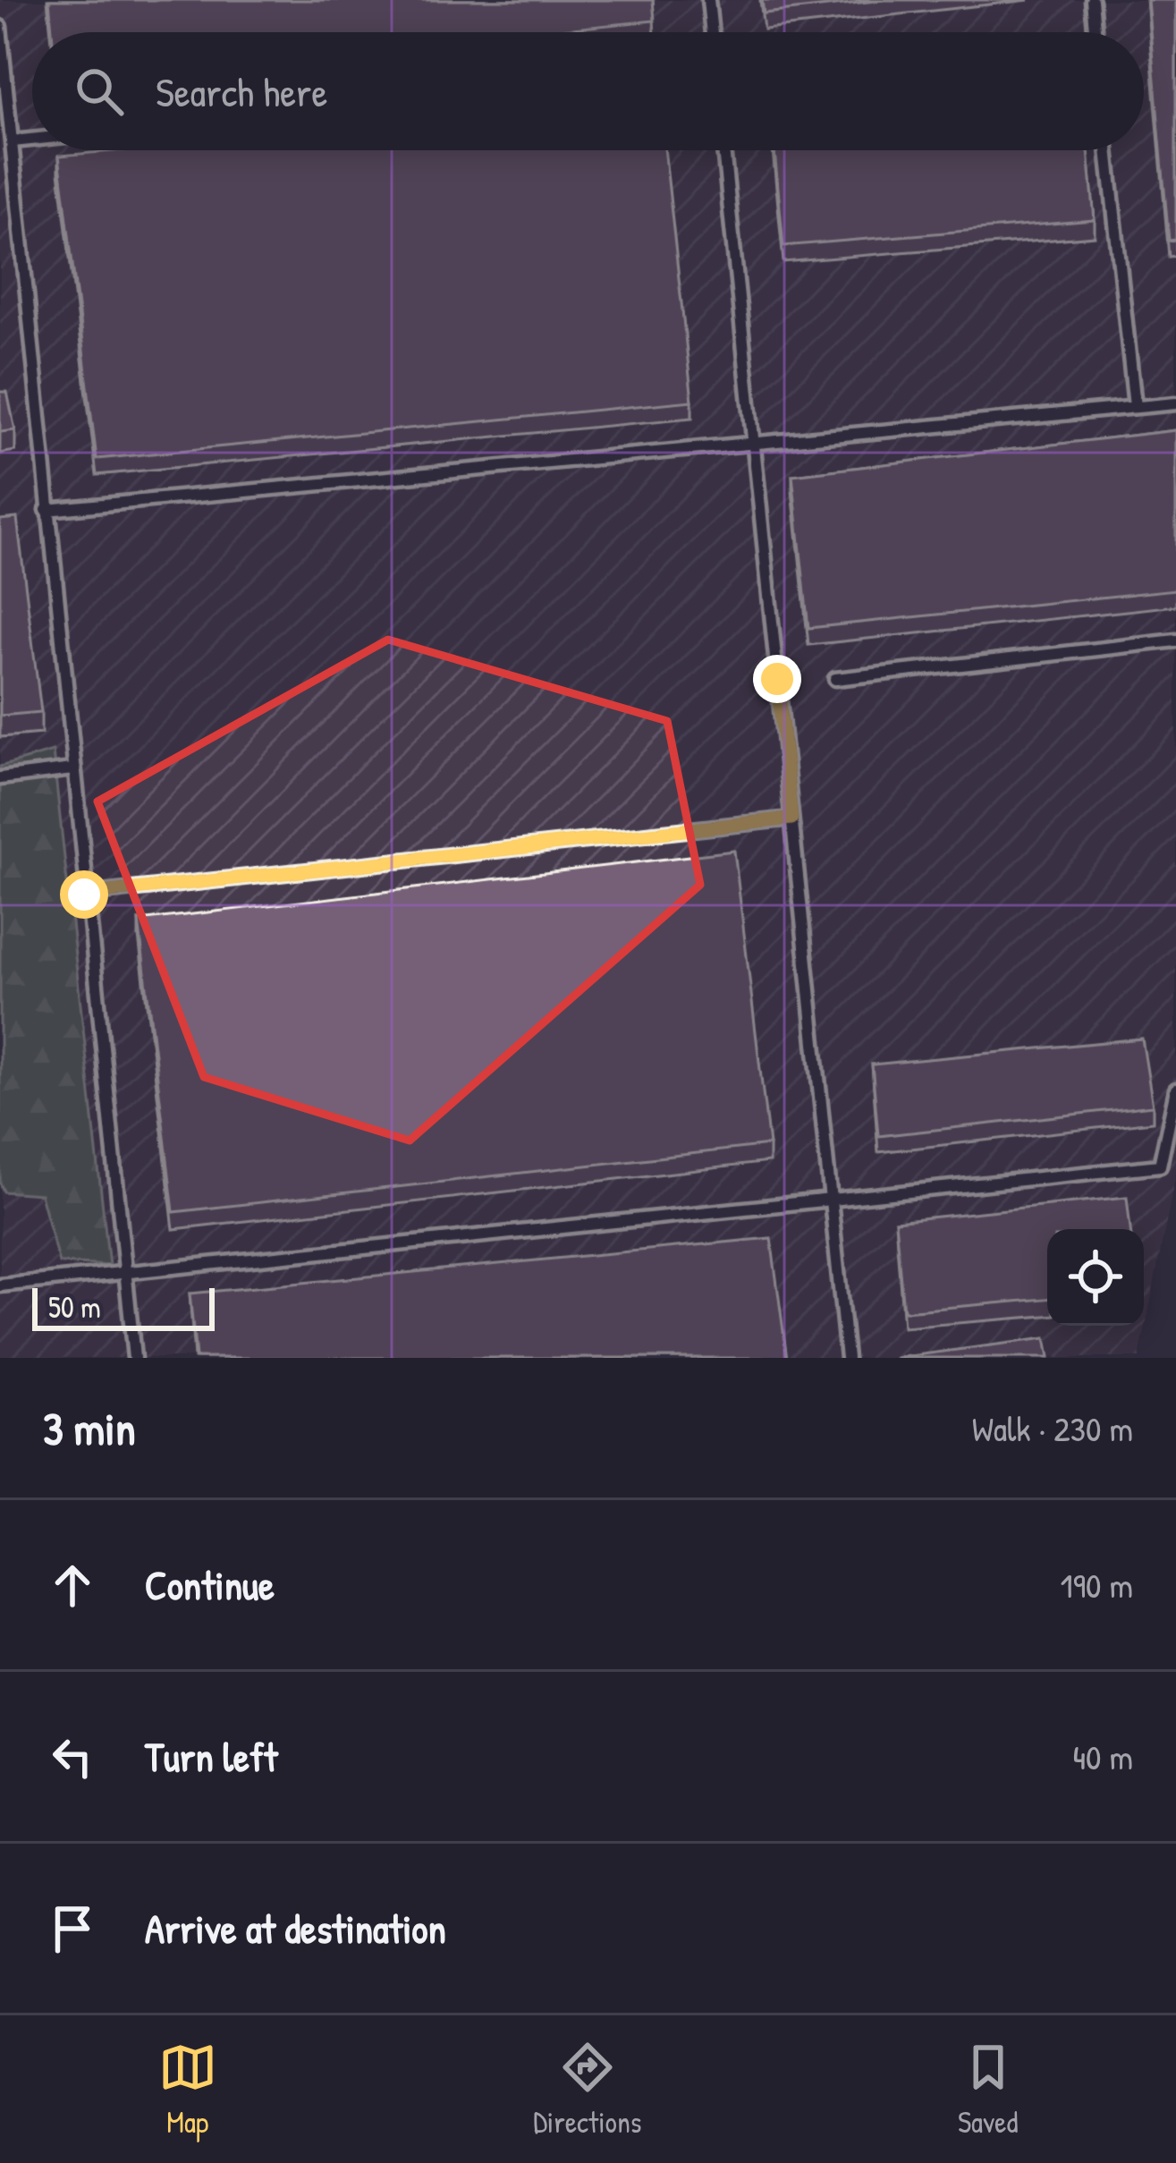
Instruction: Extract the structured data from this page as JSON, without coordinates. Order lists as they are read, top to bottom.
{
  "scale_bar": "50 m",
  "page": {
    "search": "Search here",
    "scale": "50 m",
    "heading": ["3 min", "Walk · 230 m"],
    "list": [
      ["Continue", "190 m"],
      ["Turn left", "40 m"],
      "Arrive at destination"
    ],
    "nav": ["Map", "Directions", "Saved"]
  }
}
